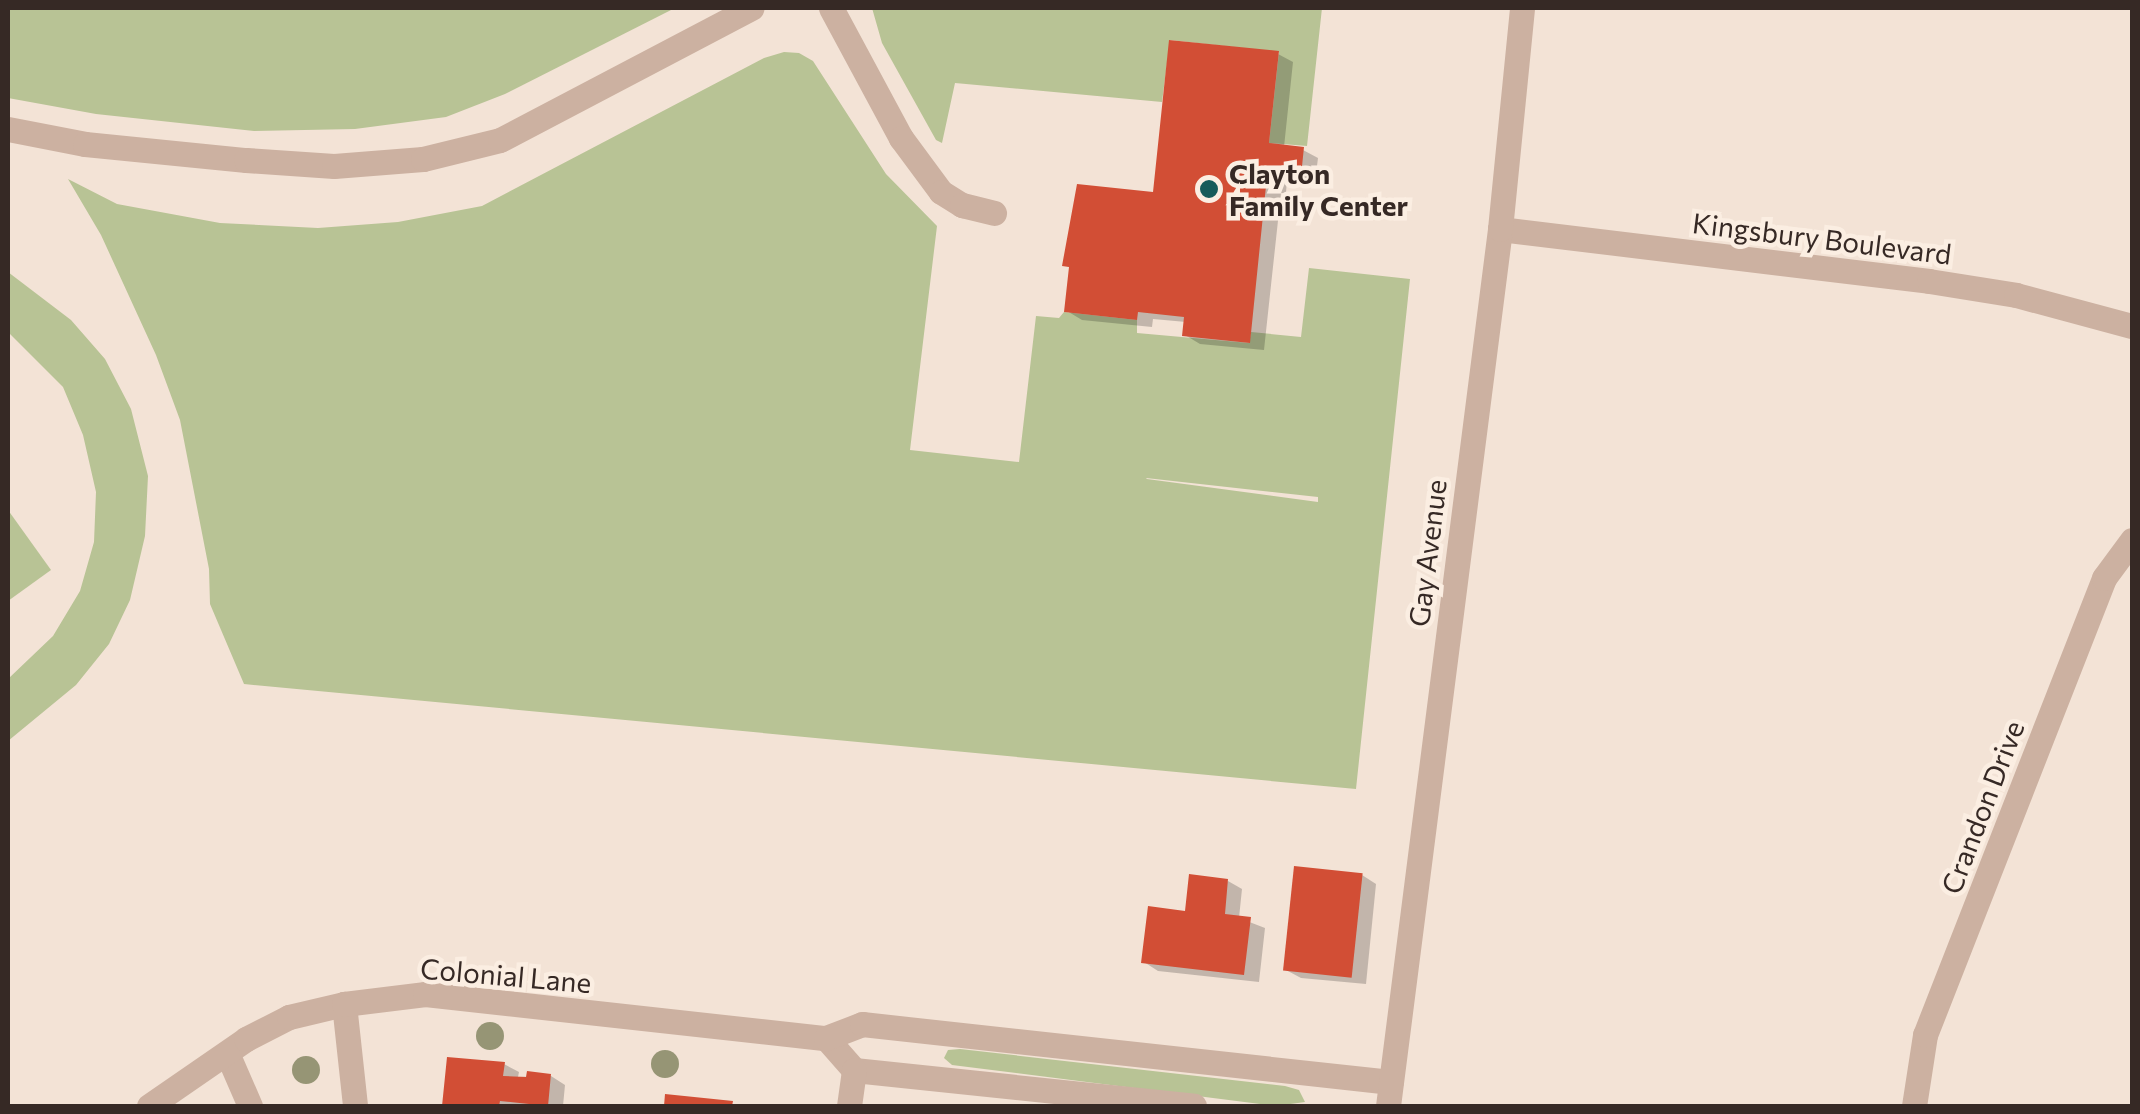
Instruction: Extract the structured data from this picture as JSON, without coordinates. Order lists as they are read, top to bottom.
{
  "streets": {
    "street": [
      "Kingsbury Boulevard",
      "Gay Avenue",
      "Crandon Drive",
      "Colonial Lane"
    ]
  },
  "crossings": [
    ["Kingsbury Boulevard", "Gay Avenue"],
    ["Gay Avenue", "Colonial Lane"]
  ],
  "places": ["Clayton Family Center"]
}
